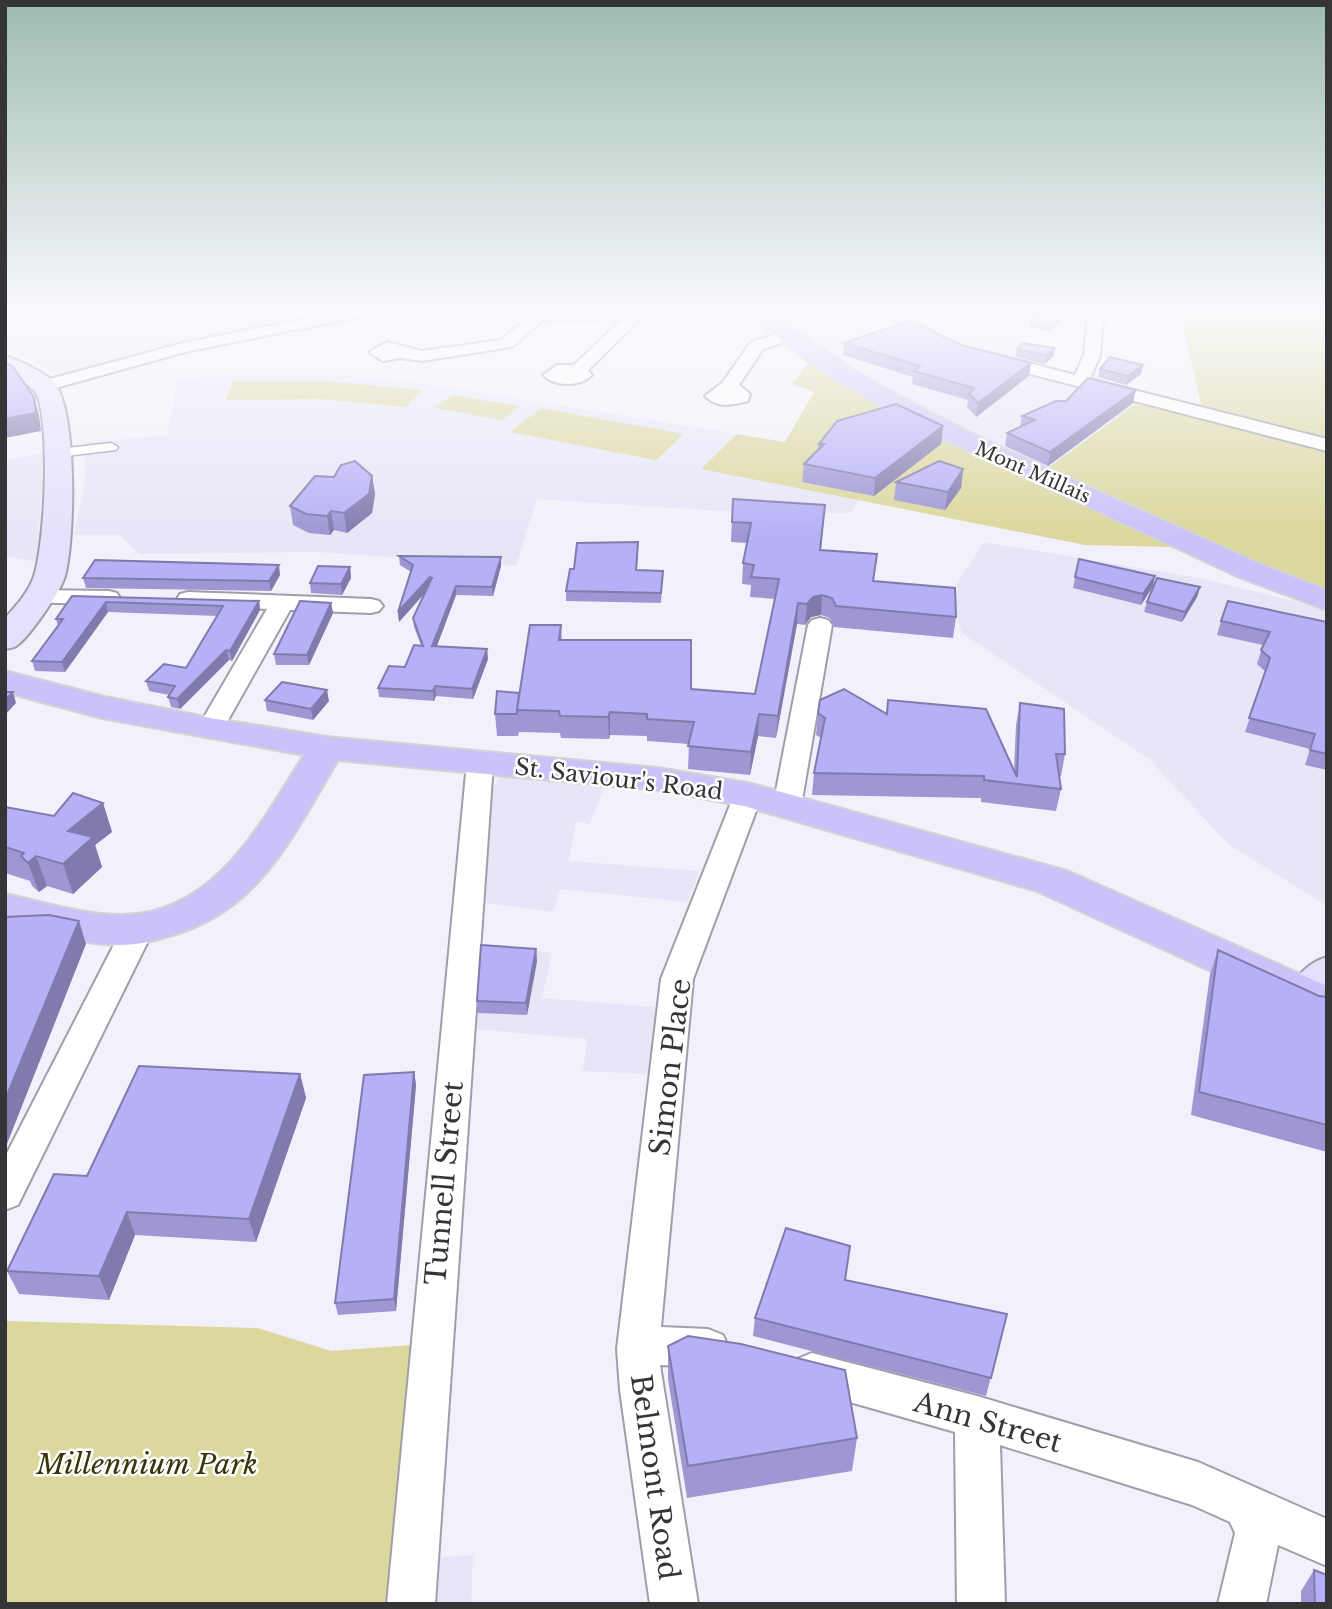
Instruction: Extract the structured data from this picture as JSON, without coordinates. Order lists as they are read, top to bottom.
{
  "streets": {
    "main road": ["Mont Millais", "St. Saviour's Road"],
    "street": [
      "Simon Place",
      "Tunnell Street",
      "Ann Street",
      "Belmont Road"
    ]
  },
  "crossings": [
    ["St. Saviour's Road", "Simon Place"],
    ["St. Saviour's Road", "Tunnell Street"],
    ["Simon Place", "Ann Street"],
    ["Simon Place", "Belmont Road"],
    ["Ann Street", "Belmont Road"]
  ],
  "parks": ["Millennium Park"]
}
